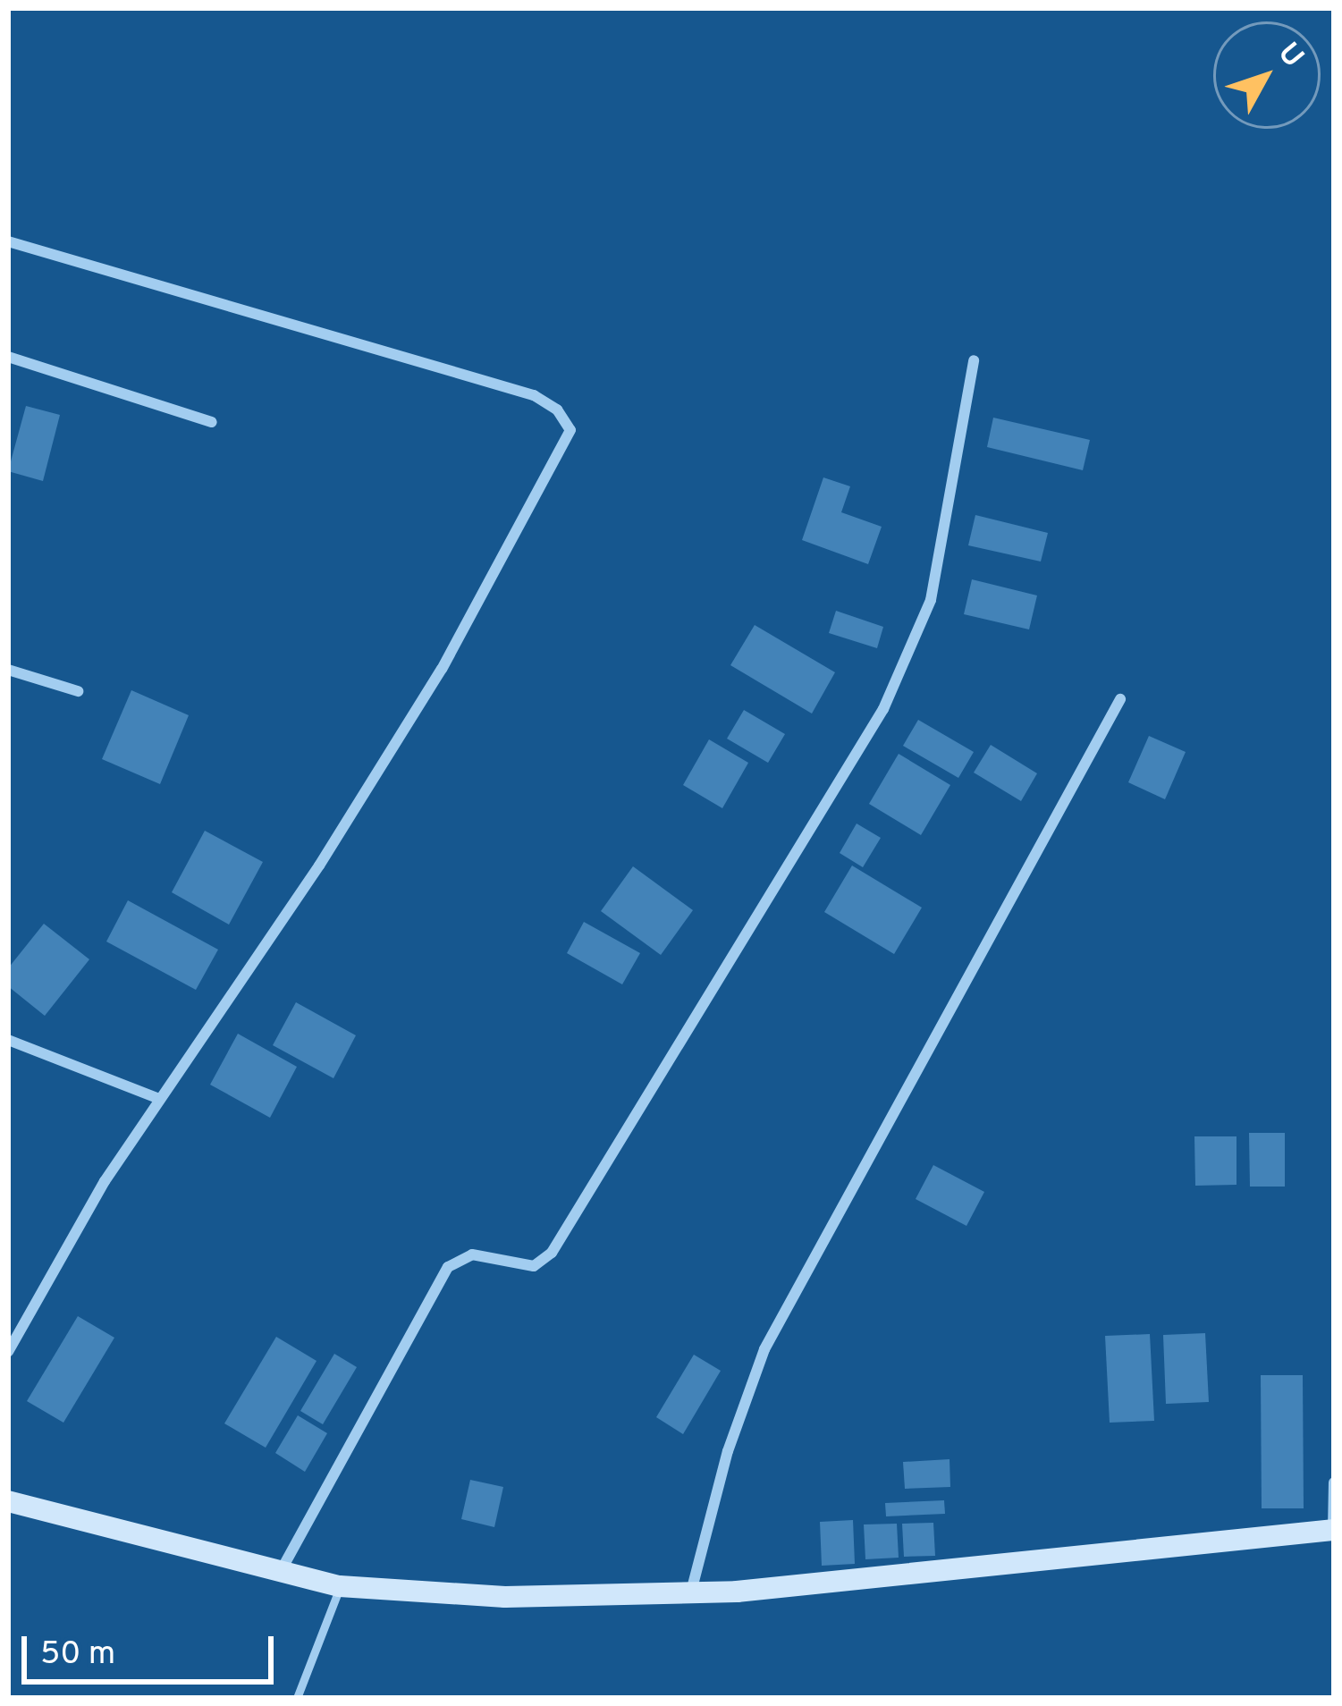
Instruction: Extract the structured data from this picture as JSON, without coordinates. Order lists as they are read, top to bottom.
{
  "scale_bar": "50 m",
  "north": "top right"
}
